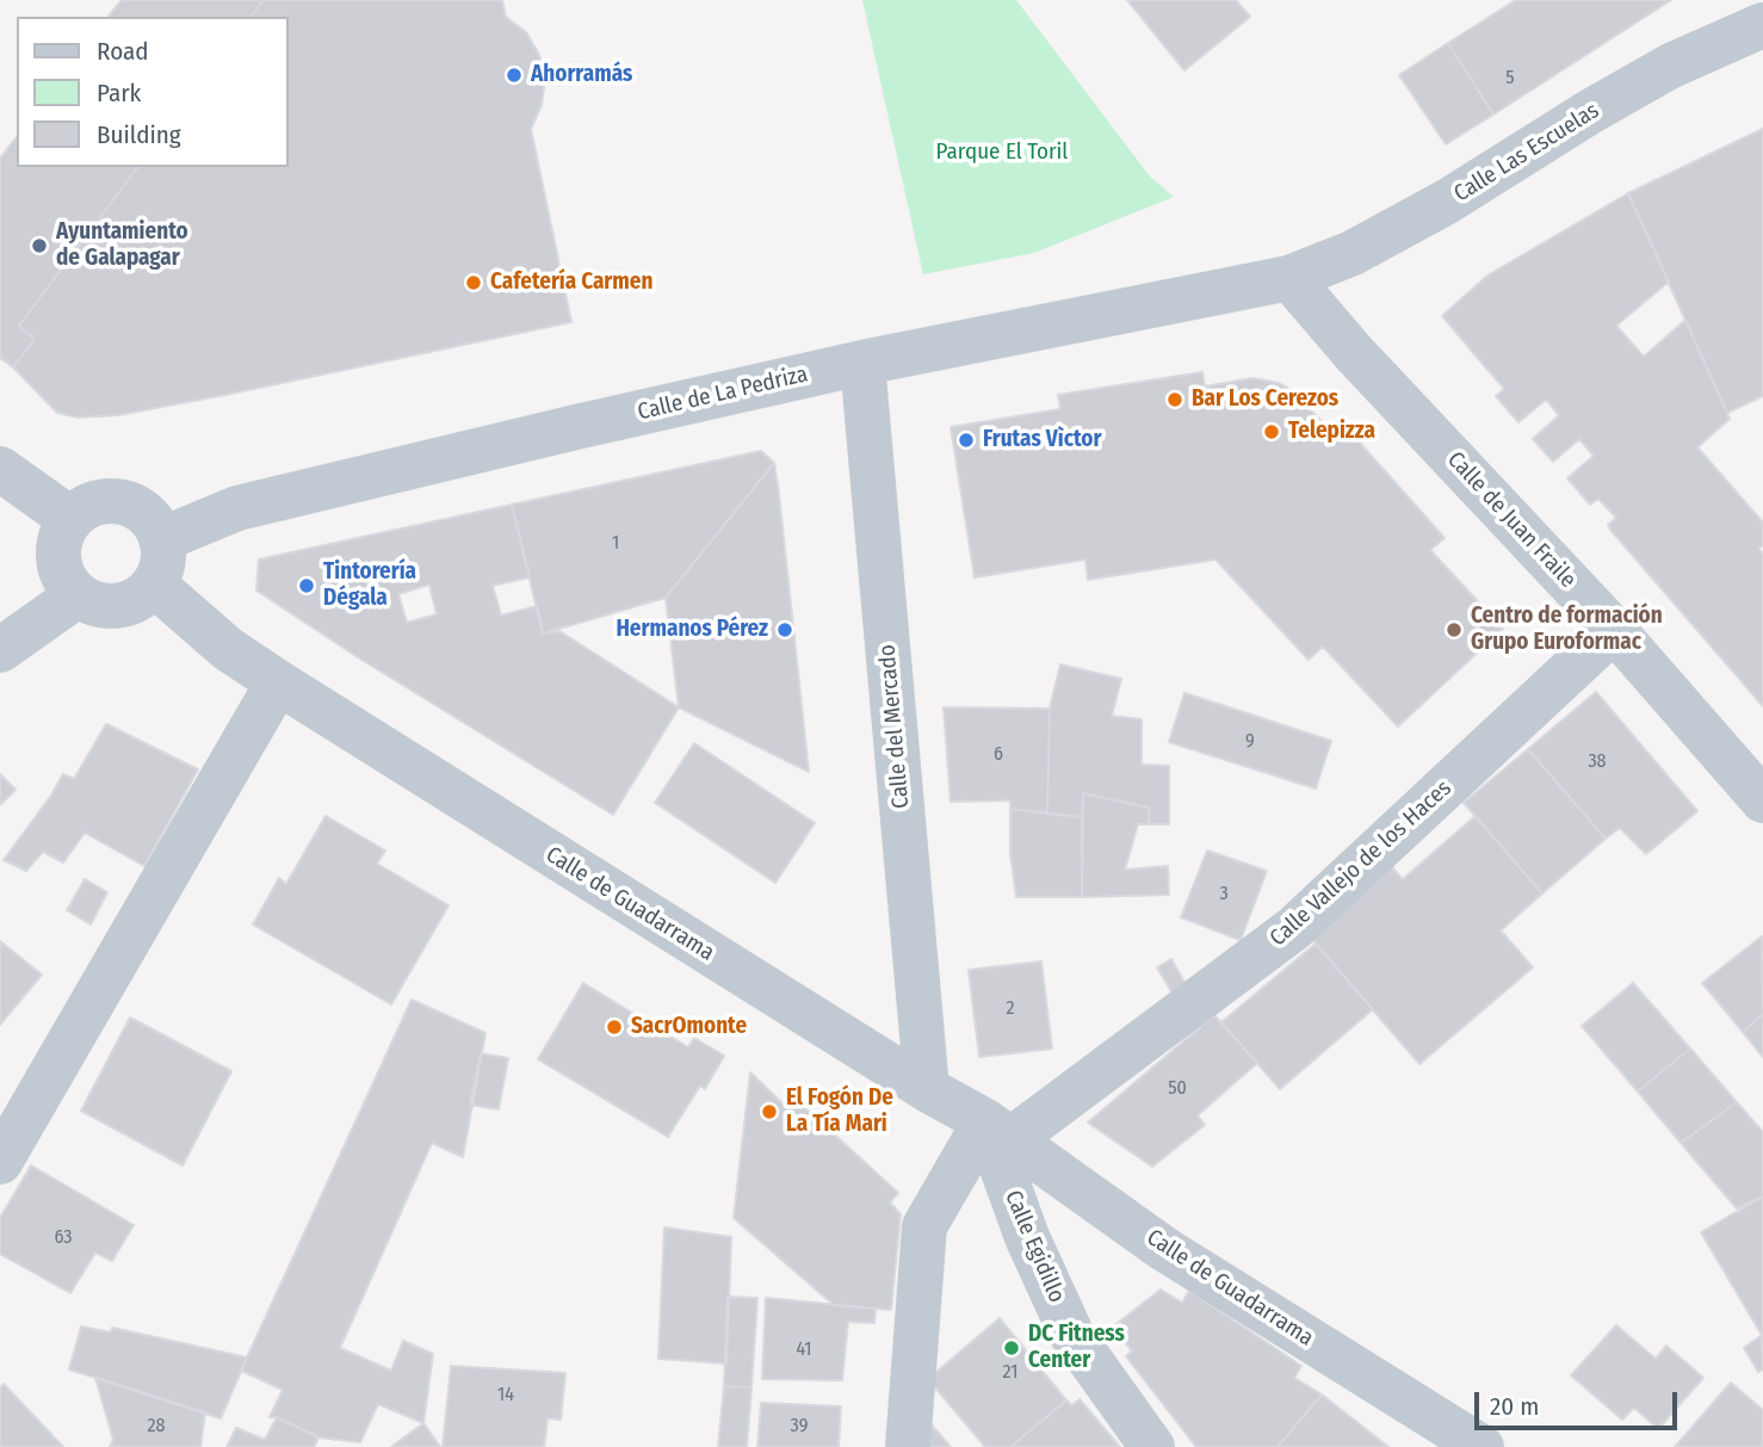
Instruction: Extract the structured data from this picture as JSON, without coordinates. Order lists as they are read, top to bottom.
{
  "streets": {
    "street": [
      "Calle Las Escuelas",
      "Calle de La Pedriza",
      "Calle de Juan Fraile",
      "Calle del Mercado",
      "Calle Vallejo de los Haces",
      "Calle de Guadarrama",
      "Calle Egidillo"
    ]
  },
  "crossings": [
    ["Calle Las Escuelas", "Calle de La Pedriza"],
    ["Calle Las Escuelas", "Calle de Juan Fraile"],
    ["Calle de La Pedriza", "Calle de Juan Fraile"],
    ["Calle de La Pedriza", "Calle del Mercado"],
    ["Calle de La Pedriza", "Calle de Guadarrama"],
    ["Calle de Juan Fraile", "Calle Vallejo de los Haces"],
    ["Calle del Mercado", "Calle de Guadarrama"],
    ["Calle Vallejo de los Haces", "Calle de Guadarrama"],
    ["Calle Vallejo de los Haces", "Calle Egidillo"],
    ["Calle de Guadarrama", "Calle Egidillo"]
  ],
  "parks": ["Parque El Toril"],
  "places": [
    "Ahorramás",
    "Ayuntamiento de Galapagar",
    "Cafetería Carmen",
    "Bar Los Cerezos",
    "Telepizza",
    "Frutas Vìctor",
    "Tintorería Dégala",
    "Hermanos Pérez",
    "Centro de formación Grupo Euroformac",
    "SacrOmonte",
    "El Fogón De La Tía Mari",
    "DC Fitness Center"
  ],
  "house_numbers": [
    "5",
    "1",
    "9",
    "6",
    "38",
    "3",
    "2",
    "50",
    "63",
    "41",
    "21",
    "14",
    "28",
    "39"
  ],
  "legend": ["Road", "Park", "Building"],
  "scale_bar": "20 m"
}
